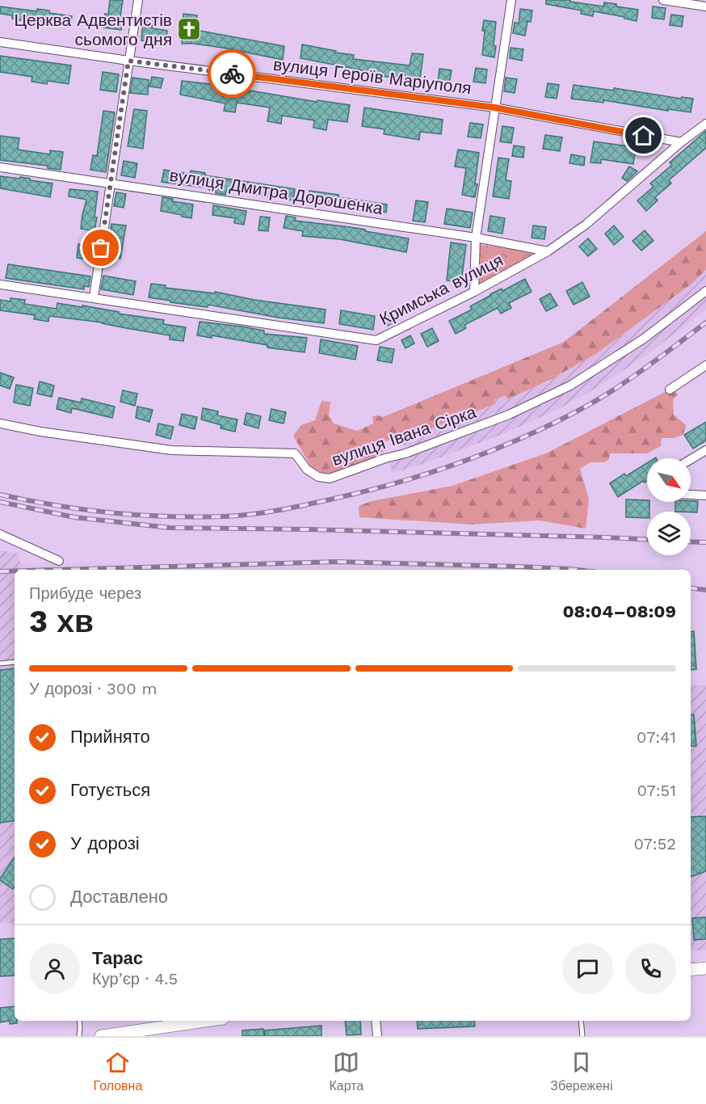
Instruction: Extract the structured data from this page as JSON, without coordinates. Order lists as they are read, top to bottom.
{
  "streets": {
    "street": [
      "вулиця Героїв Маріуполя",
      "вулиця Дмитра Дорошенка",
      "Кримська вулиця",
      "вулиця Івана Сірка"
    ]
  },
  "crossings": [
    ["вулиця Героїв Маріуполя", "Кримська вулиця"],
    ["вулиця Дмитра Дорошенка", "Кримська вулиця"]
  ],
  "places": {
    "church": ["Церква Адвентистів сьомого дня"]
  },
  "north": "bottom right",
  "page": {
    "heading": ["3 хв", "Прибуде через", "08:04–08:09"],
    "panel": ["Тарас", "Кур’єр · 4.5"],
    "bar": "У дорозі · 300 m",
    "list": [
      ["Прийнято", "07:41"],
      ["Готується", "07:51"],
      ["У дорозі", "07:52"],
      "Доставлено"
    ],
    "tabs": ["Головна", "Карта", "Збережені"]
  }
}
